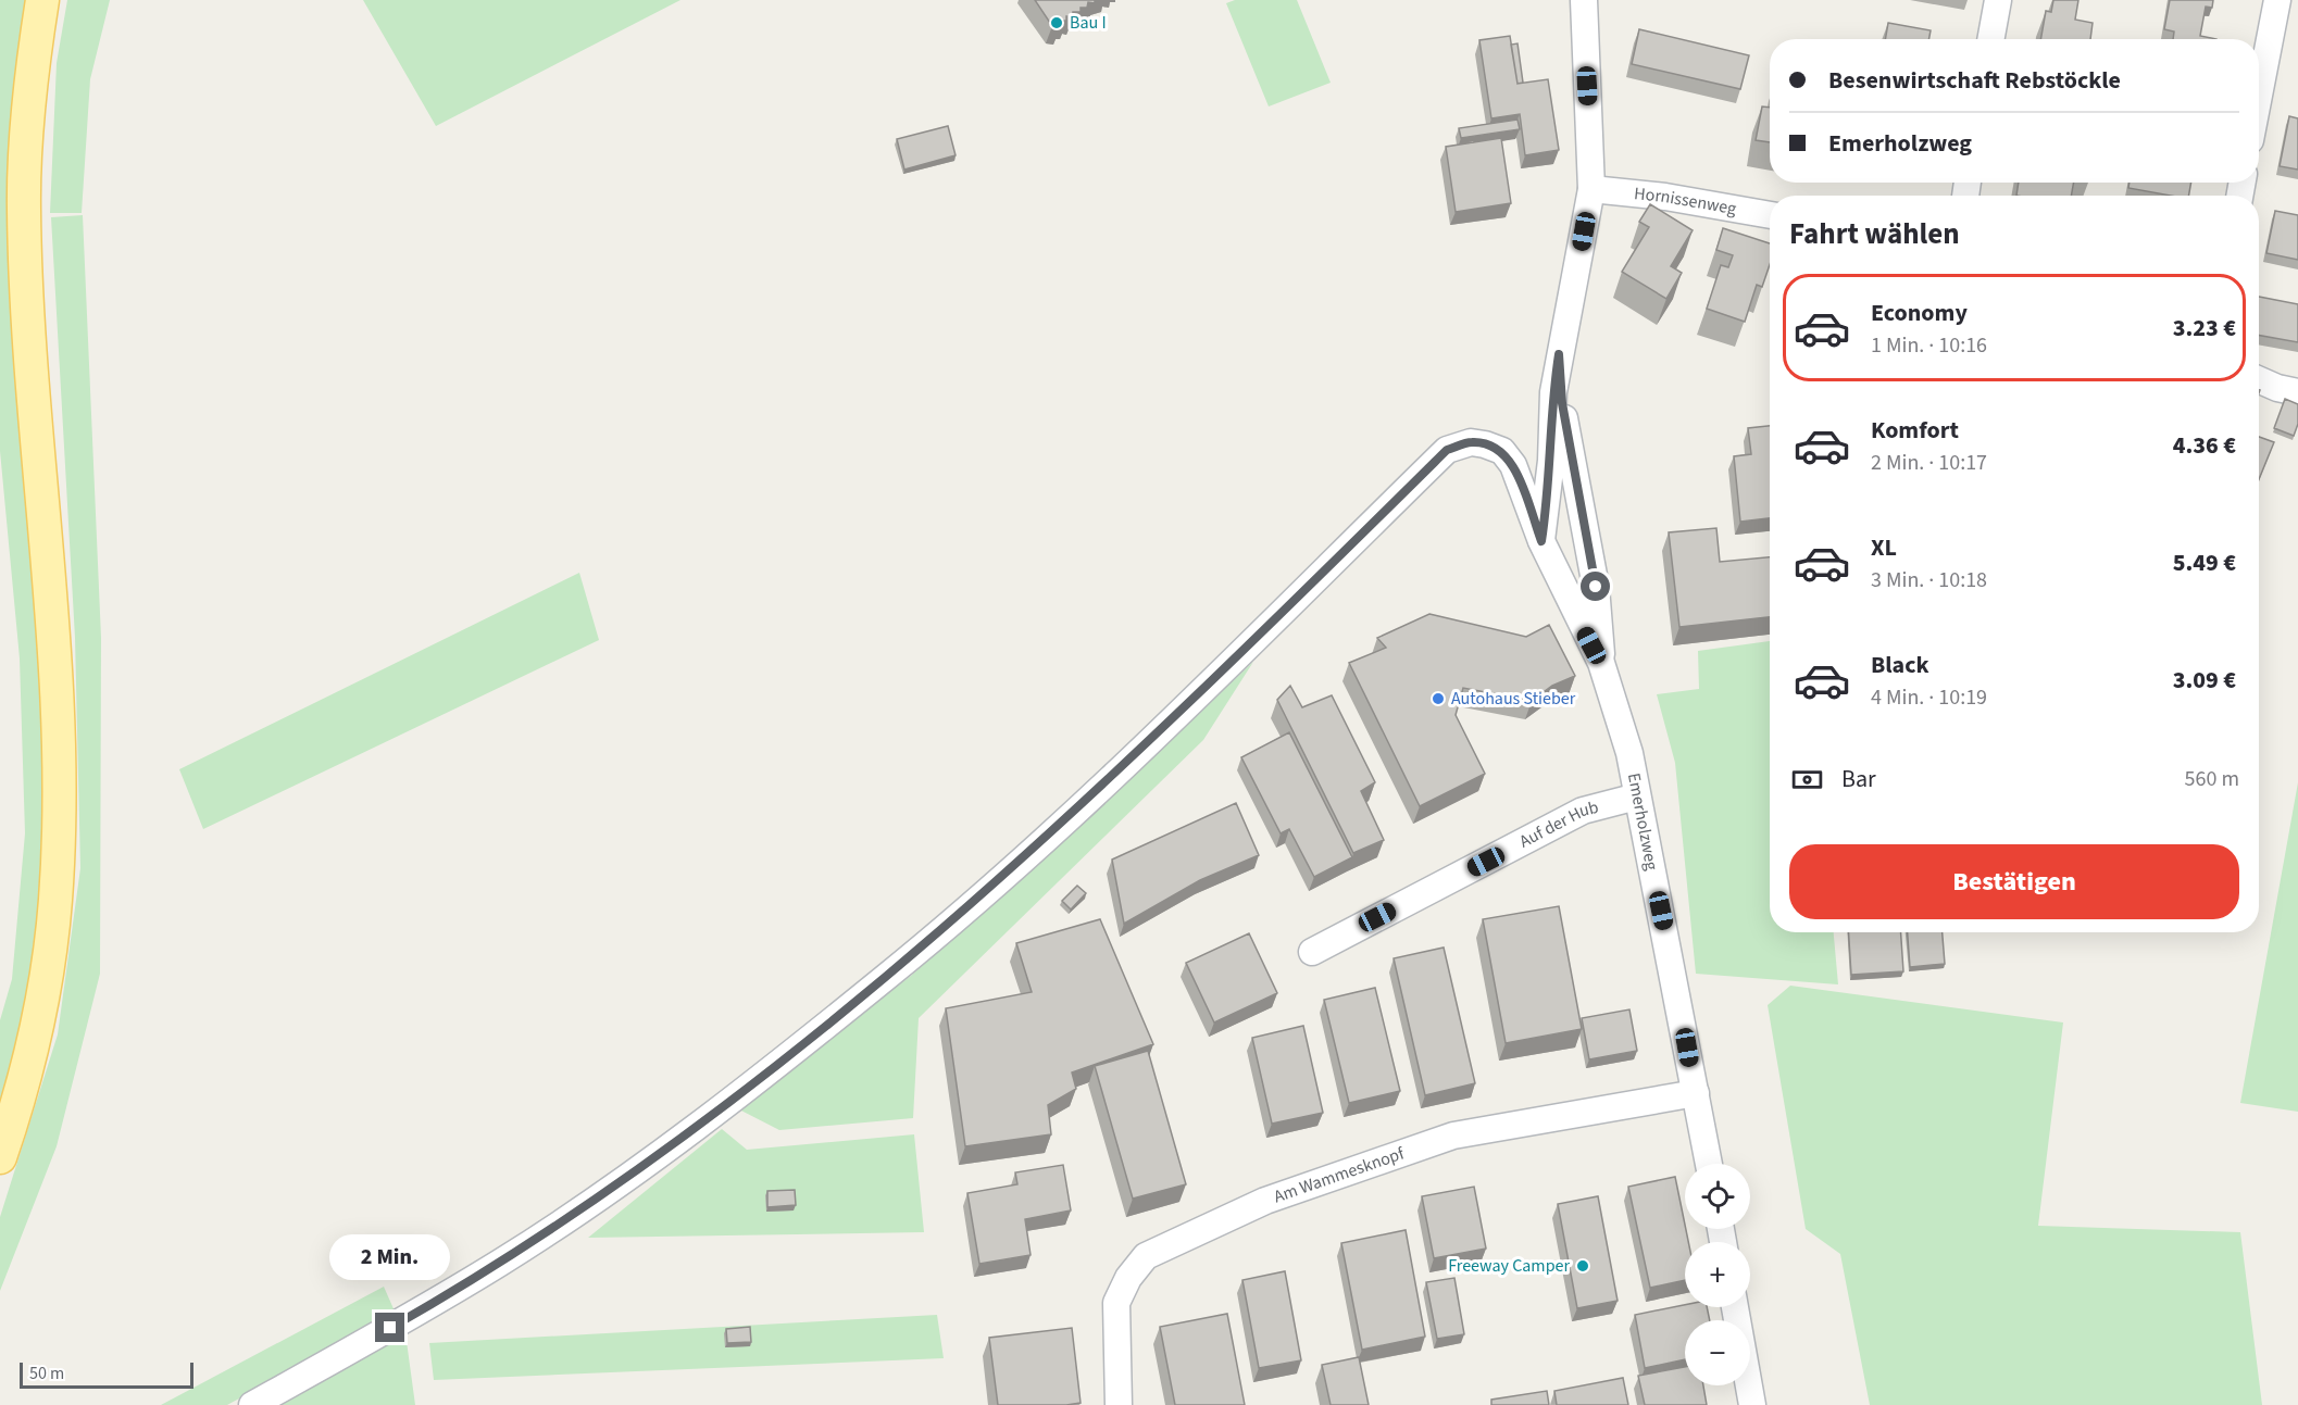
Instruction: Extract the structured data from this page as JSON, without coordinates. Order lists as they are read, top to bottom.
{
  "streets": {
    "street": [
      "Hornissenweg",
      "Emerholzweg",
      "Auf der Hub",
      "Am Wammesknopf"
    ]
  },
  "crossings": [
    ["Hornissenweg", "Emerholzweg"],
    ["Emerholzweg", "Auf der Hub"],
    ["Emerholzweg", "Am Wammesknopf"]
  ],
  "places": ["Bau I", "Autohaus Stieber", "Freeway Camper"],
  "scale_bar": "50 m",
  "page": {
    "banner": ["Besenwirtschaft Rebstöckle", "Emerholzweg"],
    "heading": "Fahrt wählen",
    "list": [
      {
        "name": "Economy",
        "note": "1 Min. · 10:16",
        "value": "3.23 €"
      },
      {
        "name": "Komfort",
        "note": "2 Min. · 10:17",
        "value": "4.36 €"
      },
      {
        "name": "XL",
        "note": "3 Min. · 10:18",
        "value": "5.49 €"
      },
      {
        "name": "Black",
        "note": "4 Min. · 10:19",
        "value": "3.09 €"
      }
    ],
    "pay": ["Bar", "560 m"],
    "buttons": "Bestätigen",
    "map_buttons": ["+", "−"],
    "bubble": "2 Min.",
    "scale": "50 m"
  }
}
